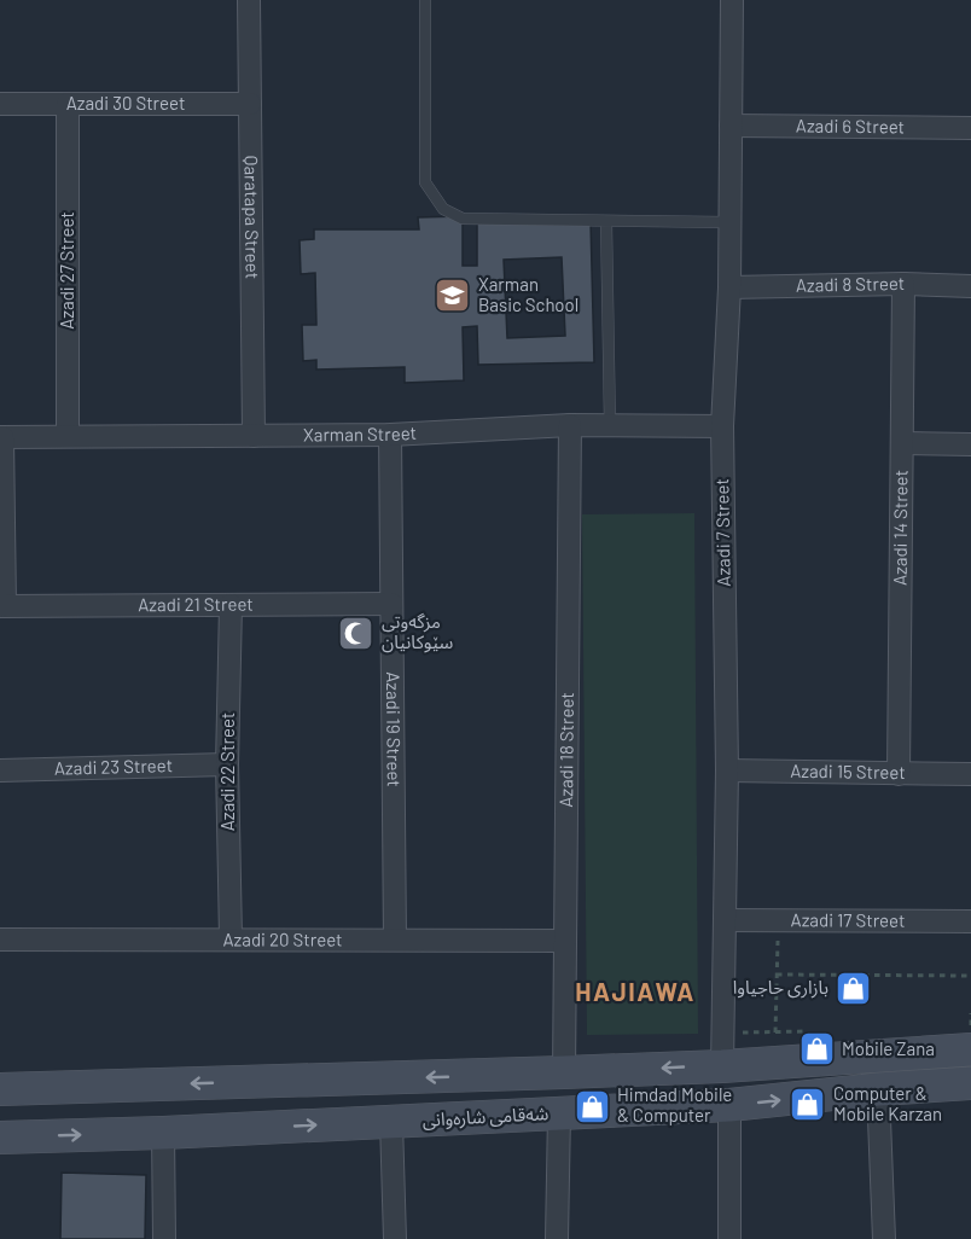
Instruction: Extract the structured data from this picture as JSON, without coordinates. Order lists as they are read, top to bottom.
{
  "streets": {
    "main road": ["شەقامی شارەوانی"],
    "street": [
      "Azadi 30 Street",
      "Azadi 6 Street",
      "Qaratapa Street",
      "Azadi 27 Street",
      "Azadi 8 Street",
      "Xarman Street",
      "Azadi 14 Street",
      "Azadi 7 Street",
      "Azadi 21 Street",
      "Azadi 19 Street",
      "Azadi 18 Street",
      "Azadi 23 Street",
      "Azadi 22 Street",
      "Azadi 15 Street",
      "Azadi 17 Street",
      "Azadi 20 Street"
    ]
  },
  "crossings": [
    ["Azadi 30 Street", "Qaratapa Street"],
    ["Azadi 30 Street", "Azadi 27 Street"],
    ["Azadi 6 Street", "Azadi 7 Street"],
    ["Qaratapa Street", "Xarman Street"],
    ["Azadi 27 Street", "Xarman Street"],
    ["Azadi 8 Street", "Azadi 14 Street"],
    ["Azadi 8 Street", "Azadi 7 Street"],
    ["Xarman Street", "Azadi 7 Street"],
    ["Xarman Street", "Azadi 19 Street"],
    ["Xarman Street", "Azadi 18 Street"],
    ["Azadi 14 Street", "Azadi 15 Street"],
    ["Azadi 7 Street", "Azadi 15 Street"],
    ["Azadi 7 Street", "Azadi 17 Street"],
    ["Azadi 21 Street", "Azadi 19 Street"],
    ["Azadi 21 Street", "Azadi 22 Street"],
    ["Azadi 19 Street", "Azadi 20 Street"],
    ["Azadi 18 Street", "Azadi 20 Street"],
    ["Azadi 23 Street", "Azadi 22 Street"],
    ["Azadi 22 Street", "Azadi 20 Street"]
  ],
  "districts": ["HAJIAWA"],
  "places": {
    "school or university": ["Xarman Basic School"],
    "mosque": ["مزگەوتی سێوکانیان"],
    "shop": [
      "بازاری حاجیاوا",
      "Mobile Zana",
      "Computer & Mobile Karzan",
      "Himdad Mobile & Computer"
    ]
  }
}
